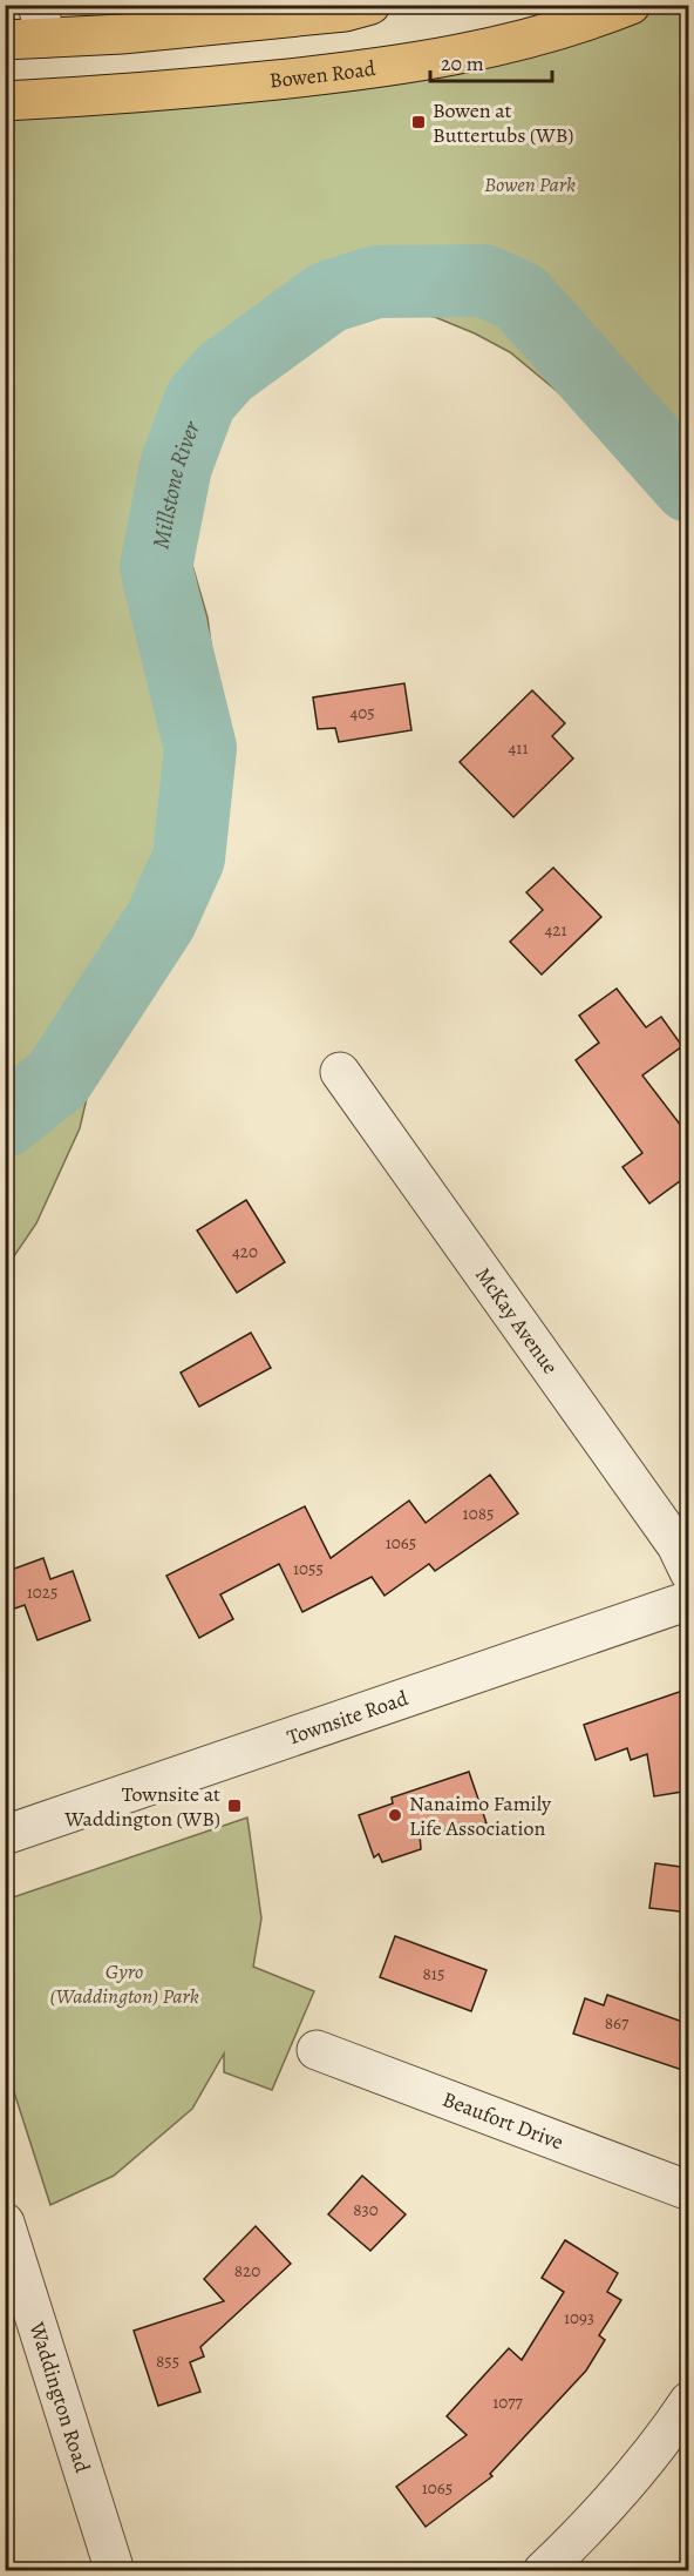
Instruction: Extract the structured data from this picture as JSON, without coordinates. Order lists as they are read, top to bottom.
{
  "streets": {
    "main road": ["Bowen Road"],
    "street": [
      "McKay Avenue",
      "Townsite Road",
      "Beaufort Drive",
      "Waddington Road"
    ]
  },
  "water": ["Millstone River"],
  "parks": ["Bowen Park", "Gyro (Waddington) Park"],
  "places": {
    "transit": ["Bowen at Buttertubs (WB)", "Townsite at Waddington (WB)"],
    "other": ["Nanaimo Family Life Association"]
  },
  "house_numbers": [
    "405",
    "411",
    "421",
    "420",
    "1085",
    "1065",
    "1055",
    "1025",
    "815",
    "867",
    "830",
    "820",
    "1093",
    "855",
    "1077",
    "1065"
  ],
  "scale_bar": "20 m"
}
